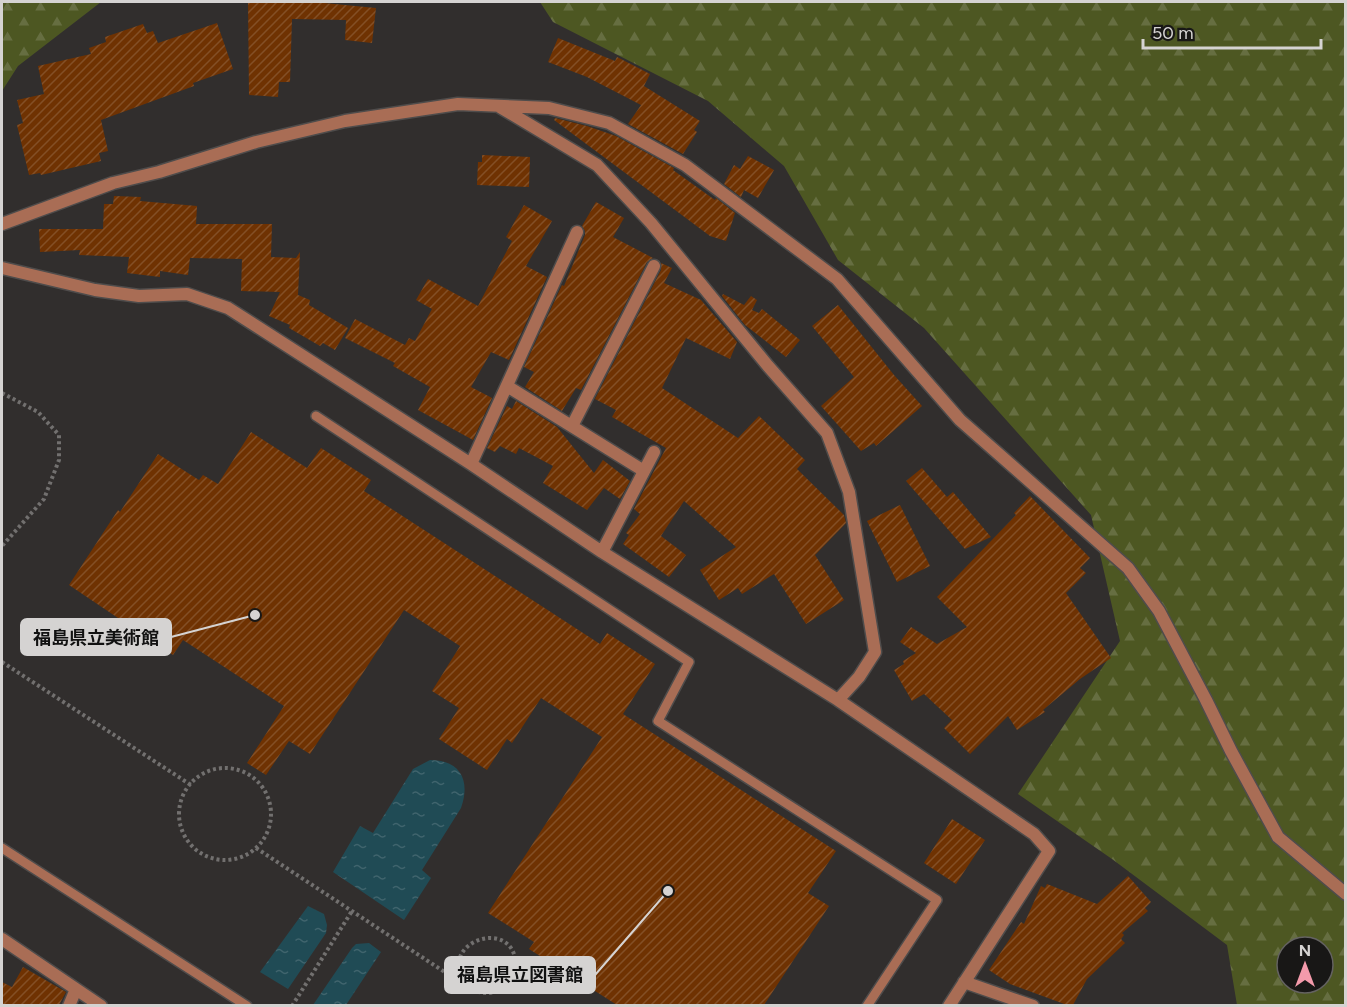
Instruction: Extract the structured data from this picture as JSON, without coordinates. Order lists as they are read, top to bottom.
{
  "places": ["福島県立美術館", "福島県立図書館"],
  "scale_bar": "50 m",
  "north": "top"
}
